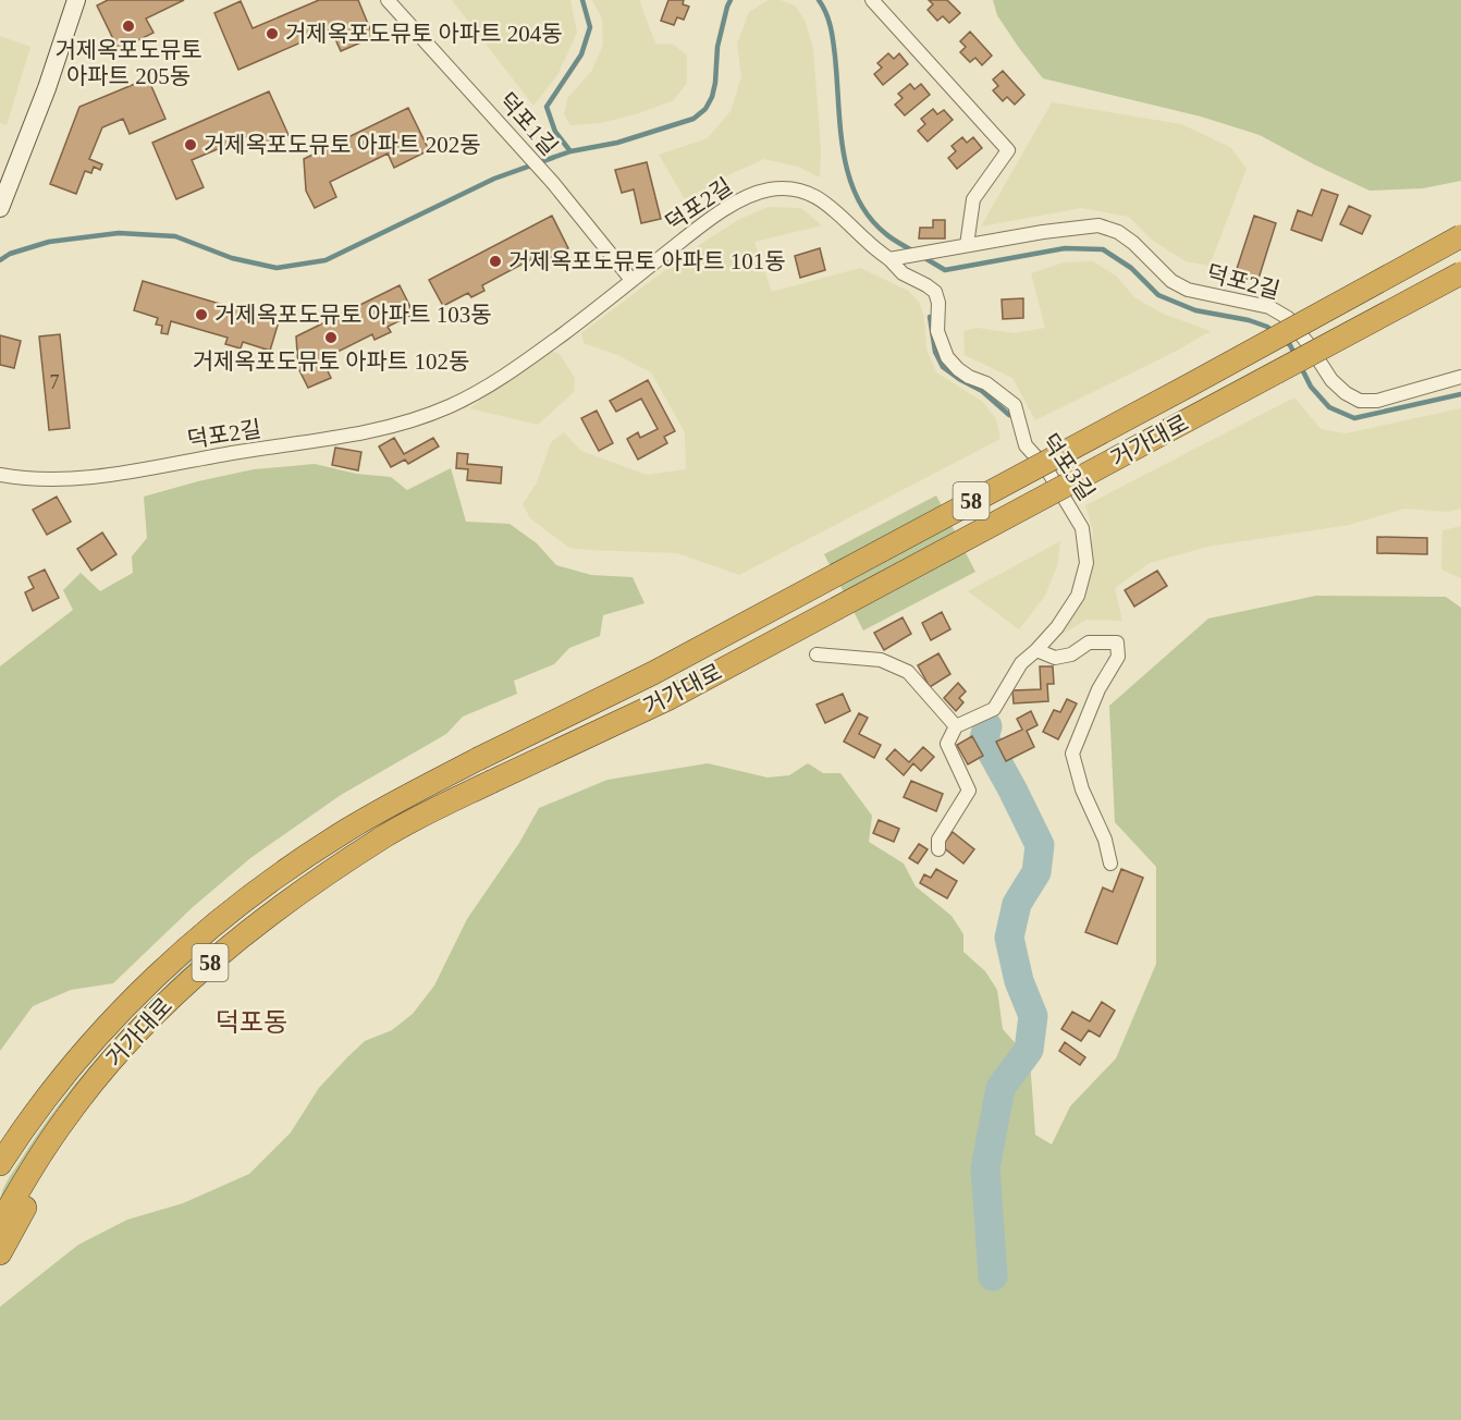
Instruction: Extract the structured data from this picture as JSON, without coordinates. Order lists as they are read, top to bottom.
{
  "streets": {
    "highway": ["거가대로", "58"],
    "street": ["덕포1길", "덕포2길", "덕포3길"]
  },
  "crossings": [
    ["덕포1길", "덕포2길"],
    ["덕포2길", "덕포3길"]
  ],
  "districts": ["덕포동"],
  "places": [
    "거제옥포도뮤토 아파트 205동",
    "거제옥포도뮤토 아파트 204동",
    "거제옥포도뮤토 아파트 202동",
    "거제옥포도뮤토 아파트 101동",
    "거제옥포도뮤토 아파트 103동",
    "거제옥포도뮤토 아파트 102동"
  ],
  "house_numbers": ["7"]
}
